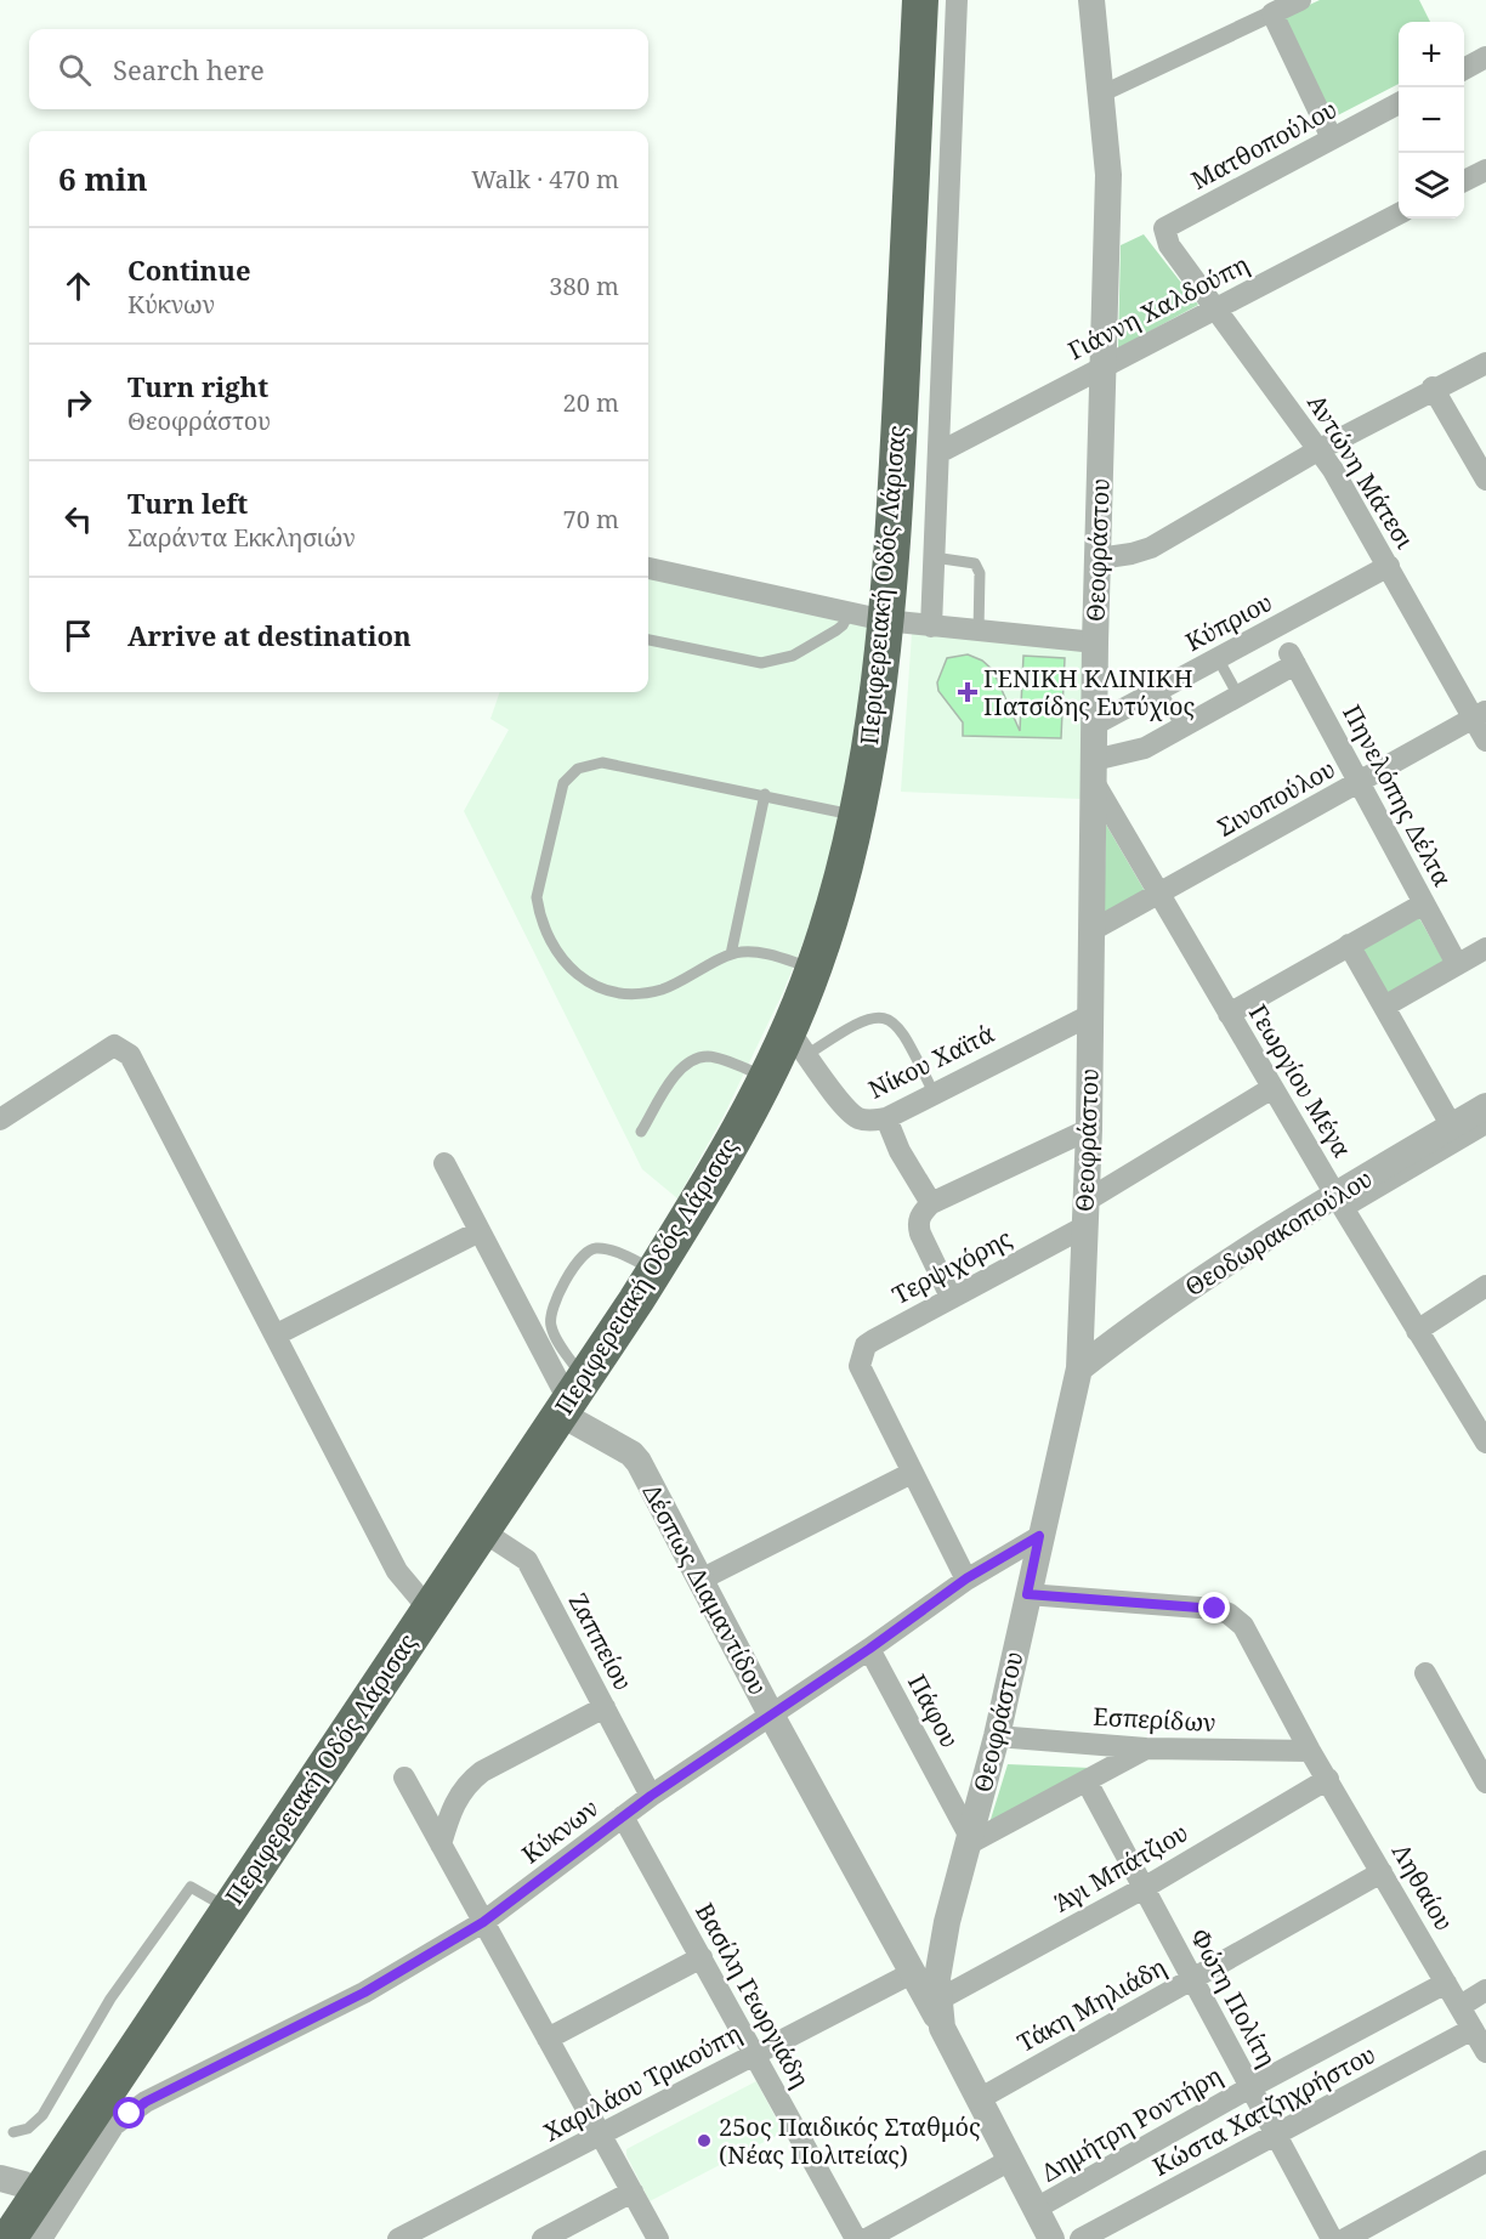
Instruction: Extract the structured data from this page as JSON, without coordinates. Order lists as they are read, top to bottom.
{
  "streets": {
    "highway": ["Περιφερειακή Οδός Λάρισας"],
    "street": [
      "Ματθοπούλου",
      "Γιάννη Χαλδούπη",
      "Αντώνη Μάτεσι",
      "Θεοφράστου",
      "Κύπριου",
      "Πηνελόπης Δέλτα",
      "Σινοπούλου",
      "Νίκου Χαϊτά",
      "Γεωργίου Μέγα",
      "Θεοδωρακοπούλου",
      "Τερψιχόρης",
      "Δέσπως Διαμαντίδου",
      "Ζαππείου",
      "Πάφου",
      "Εσπερίδων",
      "Κύκνων",
      "Άγι Μπάτζιου",
      "Ληθαίου",
      "Βασίλη Γεωργιάδη",
      "Φώτη Πολίτη",
      "Τάκη Μηλιάδη",
      "Χαριλάου Τρικούπη",
      "Κώστα Χατζηχρήστου",
      "Δημήτρη Ροντήρη"
    ]
  },
  "crossings": [
    ["Ματθοπούλου", "Αντώνη Μάτεσι"],
    ["Γιάννη Χαλδούπη", "Αντώνη Μάτεσι"],
    ["Γιάννη Χαλδούπη", "Θεοφράστου"],
    ["Αντώνη Μάτεσι", "Κύπριου"],
    ["Αντώνη Μάτεσι", "Σινοπούλου"],
    ["Θεοφράστου", "Κύπριου"],
    ["Θεοφράστου", "Σινοπούλου"],
    ["Θεοφράστου", "Νίκου Χαϊτά"],
    ["Θεοφράστου", "Γεωργίου Μέγα"],
    ["Θεοφράστου", "Θεοδωρακοπούλου"],
    ["Θεοφράστου", "Τερψιχόρης"],
    ["Θεοφράστου", "Δέσπως Διαμαντίδου"],
    ["Θεοφράστου", "Πάφου"],
    ["Θεοφράστου", "Εσπερίδων"],
    ["Θεοφράστου", "Κύκνων"],
    ["Θεοφράστου", "Άγι Μπάτζιου"],
    ["Θεοφράστου", "Ληθαίου"],
    ["Θεοφράστου", "Τάκη Μηλιάδη"],
    ["Θεοφράστου", "Δημήτρη Ροντήρη"],
    ["Περιφερειακή Οδός Λάρισας", "Νίκου Χαϊτά"],
    ["Περιφερειακή Οδός Λάρισας", "Δέσπως Διαμαντίδου"],
    ["Περιφερειακή Οδός Λάρισας", "Ζαππείου"],
    ["Περιφερειακή Οδός Λάρισας", "Κύκνων"],
    ["Πηνελόπης Δέλτα", "Σινοπούλου"],
    ["Σινοπούλου", "Γεωργίου Μέγα"],
    ["Γεωργίου Μέγα", "Θεοδωρακοπούλου"],
    ["Γεωργίου Μέγα", "Τερψιχόρης"],
    ["Δέσπως Διαμαντίδου", "Κύκνων"],
    ["Δέσπως Διαμαντίδου", "Χαριλάου Τρικούπη"],
    ["Ζαππείου", "Κύκνων"],
    ["Πάφου", "Κύκνων"],
    ["Εσπερίδων", "Ληθαίου"],
    ["Κύκνων", "Βασίλη Γεωργιάδη"],
    ["Άγι Μπάτζιου", "Ληθαίου"],
    ["Άγι Μπάτζιου", "Φώτη Πολίτη"],
    ["Ληθαίου", "Τάκη Μηλιάδη"],
    ["Ληθαίου", "Κώστα Χατζηχρήστου"],
    ["Ληθαίου", "Δημήτρη Ροντήρη"],
    ["Βασίλη Γεωργιάδη", "Χαριλάου Τρικούπη"],
    ["Φώτη Πολίτη", "Τάκη Μηλιάδη"],
    ["Φώτη Πολίτη", "Κώστα Χατζηχρήστου"],
    ["Φώτη Πολίτη", "Δημήτρη Ροντήρη"]
  ],
  "places": {
    "health": ["ΓΕΝΙΚΗ ΚΛΙΝΙΚΗ Πατσίδης Ευτύχιος"],
    "other": ["25ος Παιδικός Σταθμός (Νέας Πολιτείας)"]
  },
  "page": {
    "map_buttons": ["+", "−"],
    "search": "Search here",
    "heading": ["6 min", "Walk · 470 m"],
    "list": [
      ["Continue", "Κύκνων", "380 m"],
      ["Turn right", "Θεοφράστου", "20 m"],
      ["Turn left", "Σαράντα Εκκλησιών", "70 m"],
      "Arrive at destination"
    ]
  }
}
